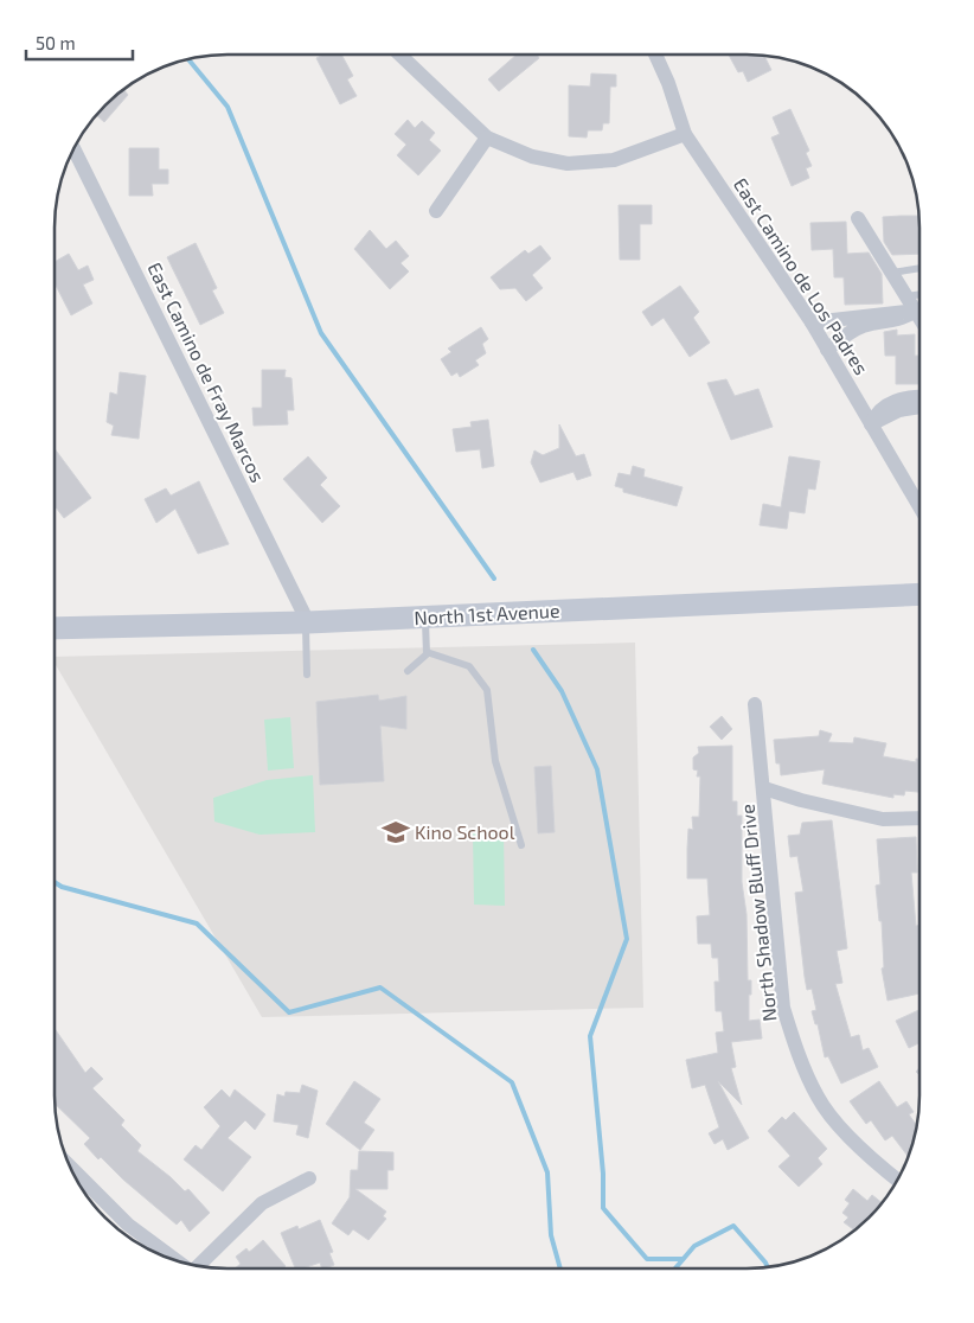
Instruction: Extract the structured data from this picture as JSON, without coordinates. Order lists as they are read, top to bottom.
{
  "streets": {
    "main road": ["North 1st Avenue"],
    "street": ["East Camino de Los Padres", "East Camino de Fray Marcos", "North Shadow Bluff Drive"]
  },
  "crossings": [
    ["East Camino de Fray Marcos", "North 1st Avenue"]
  ],
  "places": {
    "school or university": ["Kino School"]
  },
  "scale_bar": "50 m"
}
